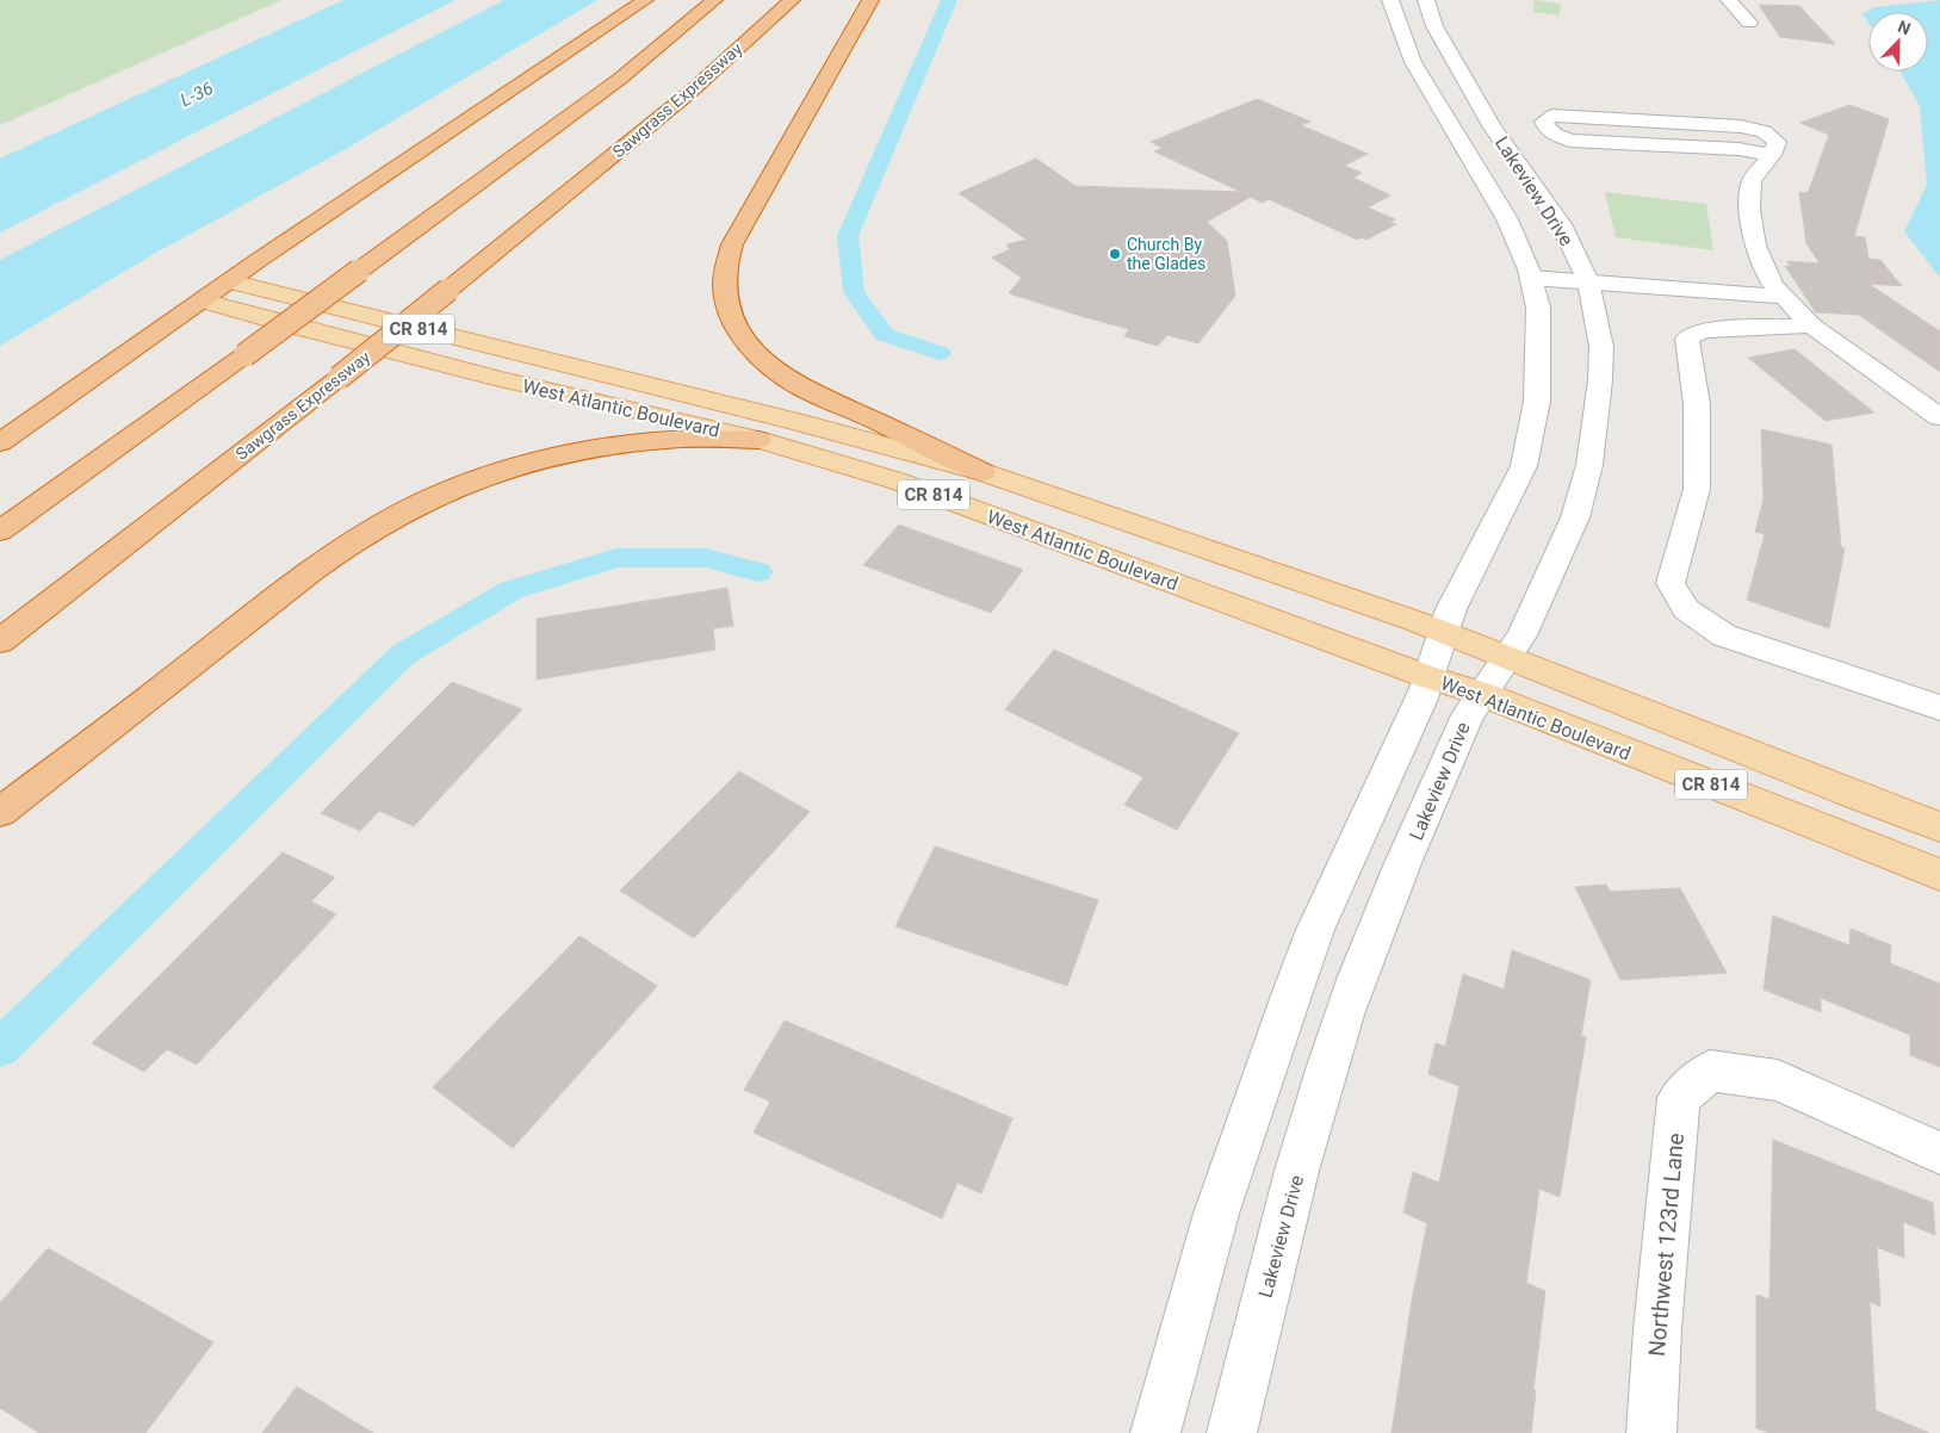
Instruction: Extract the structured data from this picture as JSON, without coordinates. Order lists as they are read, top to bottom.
{
  "streets": {
    "highway": ["Sawgrass Expressway"],
    "main road": ["CR 814", "West Atlantic Boulevard"],
    "street": ["Lakeview Drive", "Northwest 123rd Lane"]
  },
  "crossings": [
    ["Lakeview Drive", "West Atlantic Boulevard"]
  ],
  "water": ["L-36"],
  "places": ["Church By the Glades"],
  "north": "top right"
}
